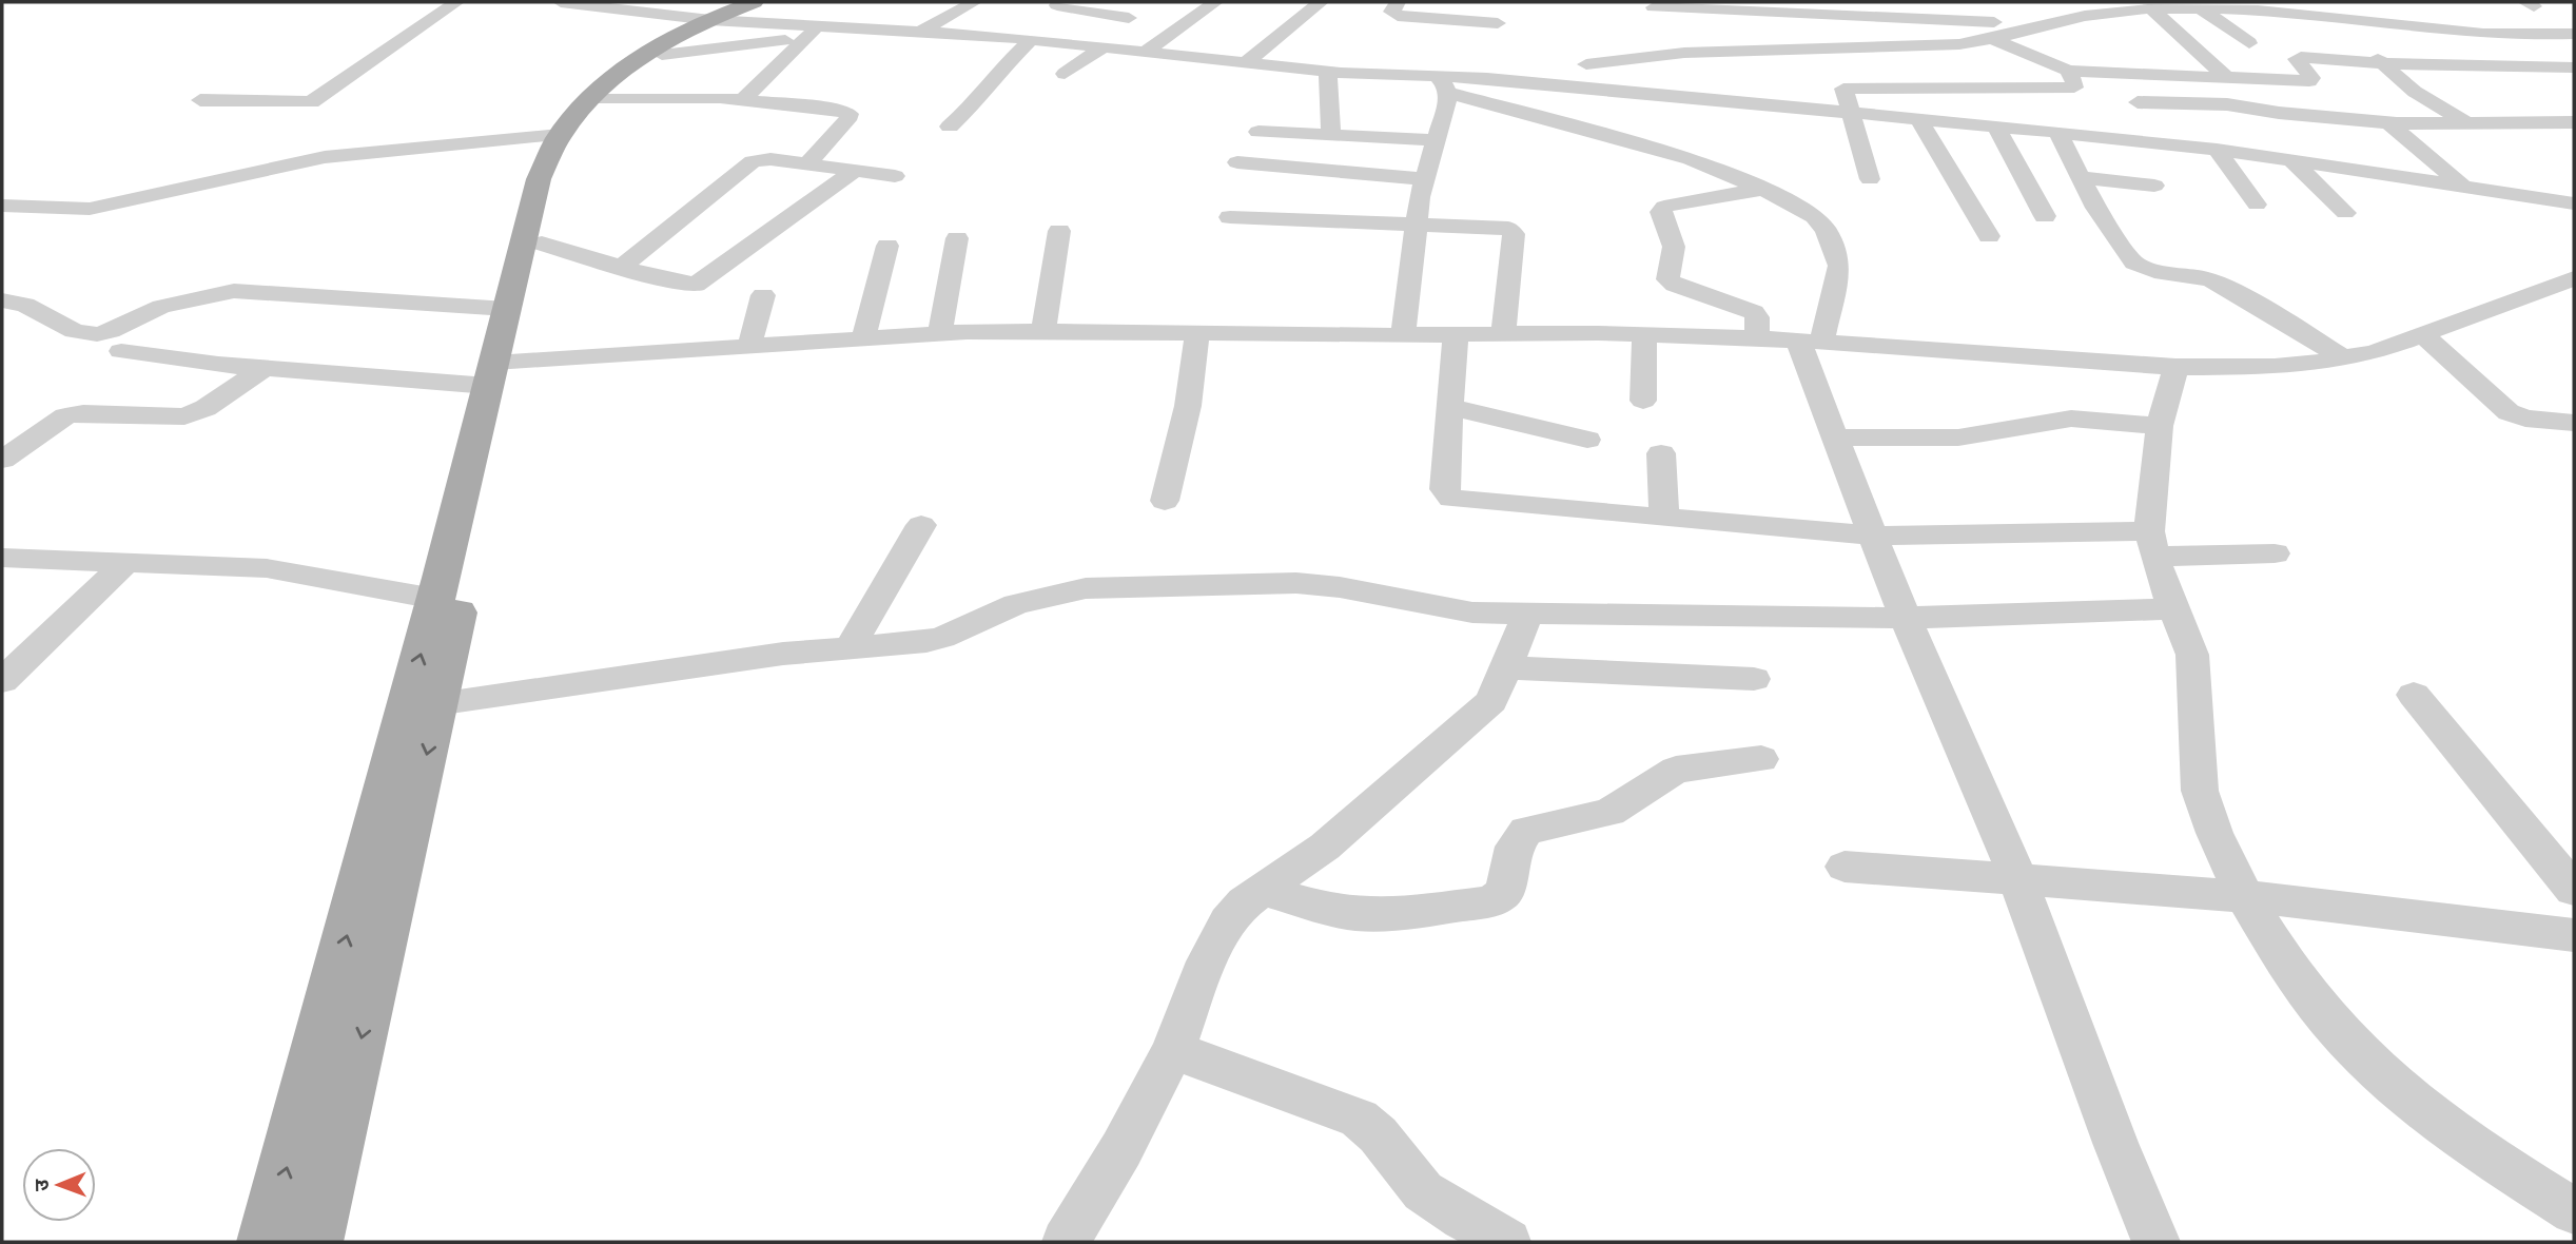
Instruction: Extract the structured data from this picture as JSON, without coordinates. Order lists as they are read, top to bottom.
{
  "north": "left"
}
